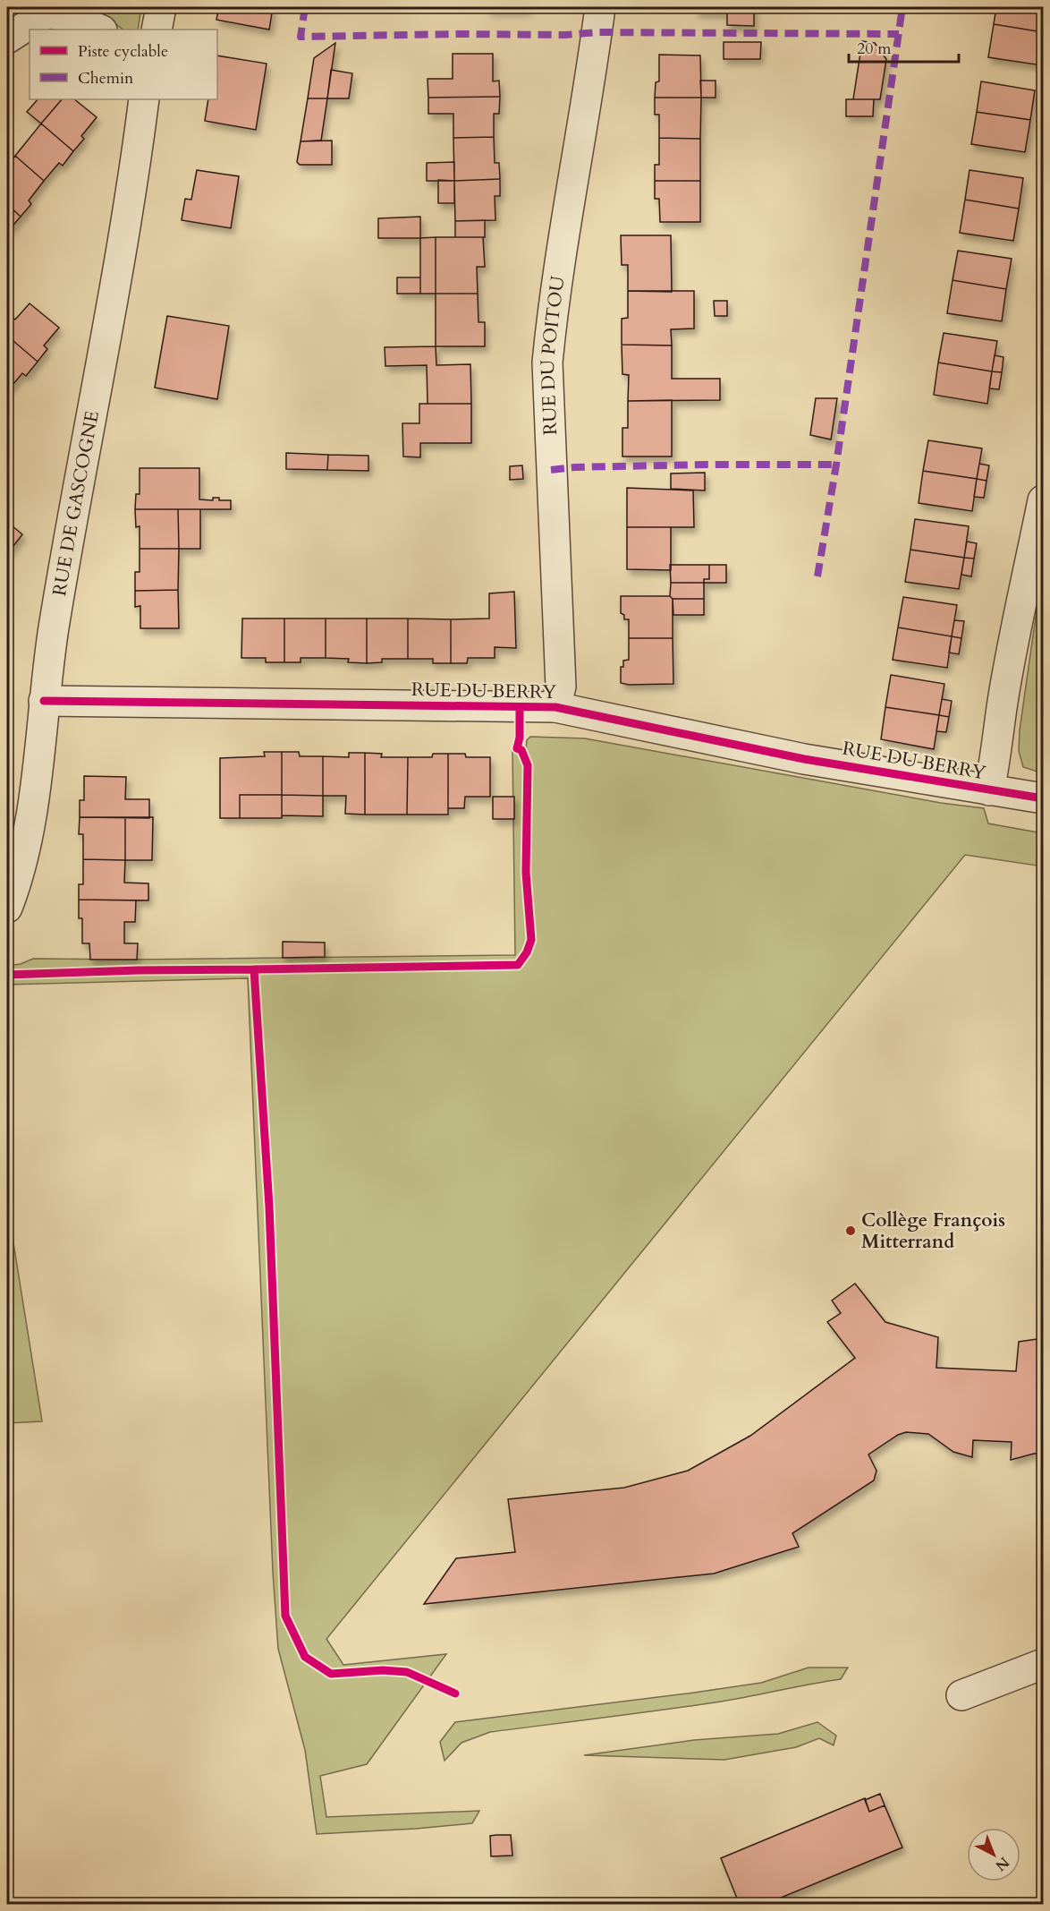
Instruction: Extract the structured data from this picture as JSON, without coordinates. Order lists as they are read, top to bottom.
{
  "streets": {
    "street": ["RUE DU POITOU", "RUE DE GASCOGNE", "RUE DU BERRY"]
  },
  "crossings": [
    ["RUE DU POITOU", "RUE DU BERRY"],
    ["RUE DE GASCOGNE", "RUE DU BERRY"]
  ],
  "places": ["Collège François Mitterrand"],
  "legend": ["Piste cyclable", "Chemin"],
  "scale_bar": "20 m",
  "north": "bottom right"
}
